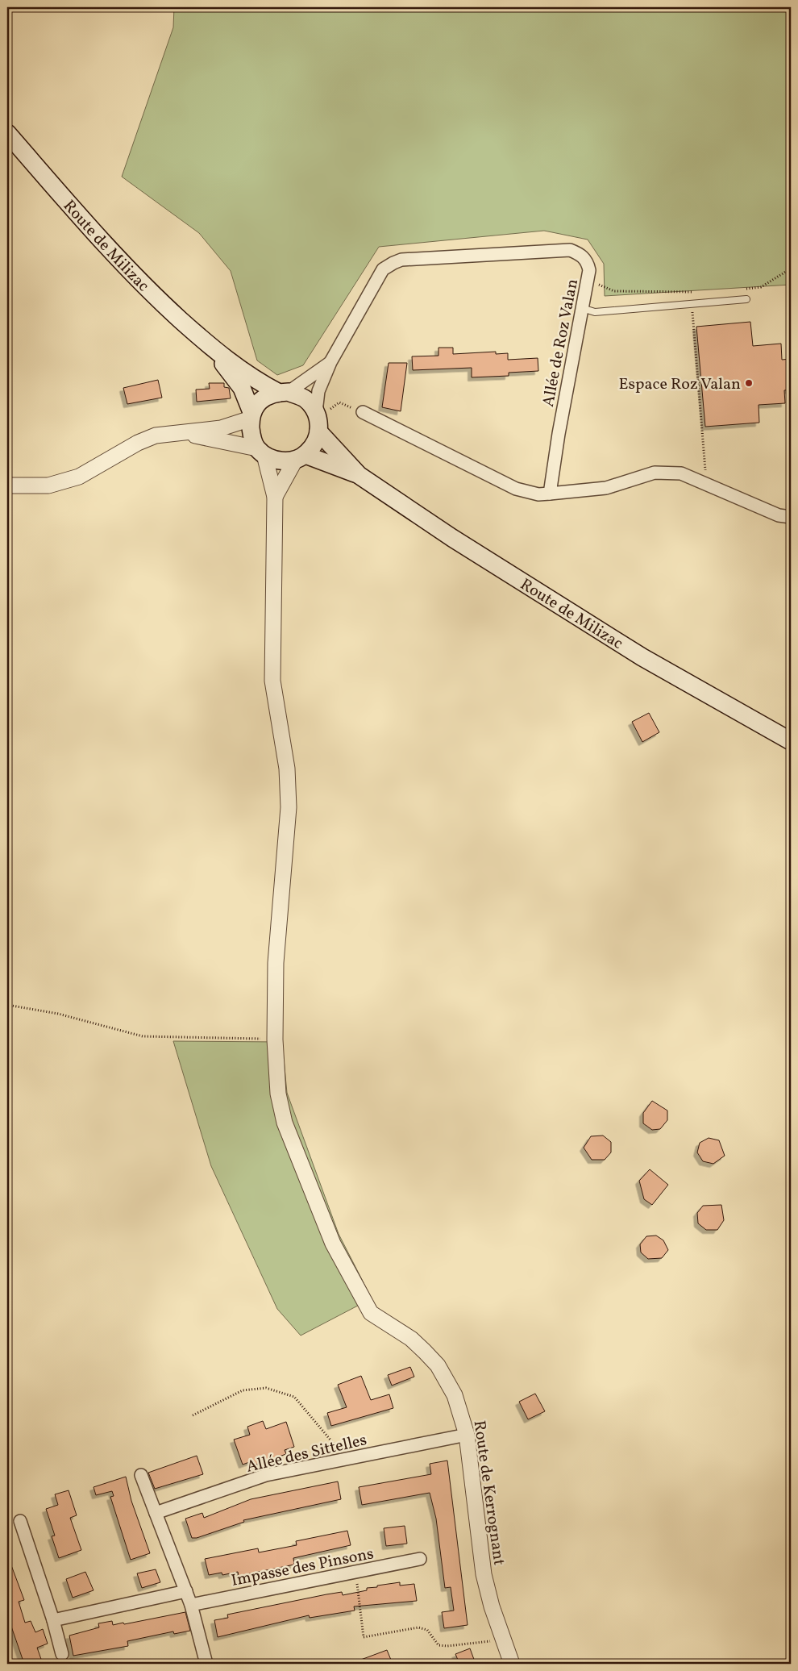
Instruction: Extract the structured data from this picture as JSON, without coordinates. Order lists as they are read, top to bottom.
{
  "streets": {
    "main road": ["Route de Milizac"],
    "street": [
      "Allée de Roz Valan",
      "Allée des Sittelles",
      "Route de Kerrognant",
      "Impasse des Pinsons"
    ]
  },
  "crossings": [
    ["Route de Milizac", "Allée de Roz Valan"],
    ["Allée des Sittelles", "Route de Kerrognant"]
  ],
  "places": ["Espace Roz Valan"]
}
